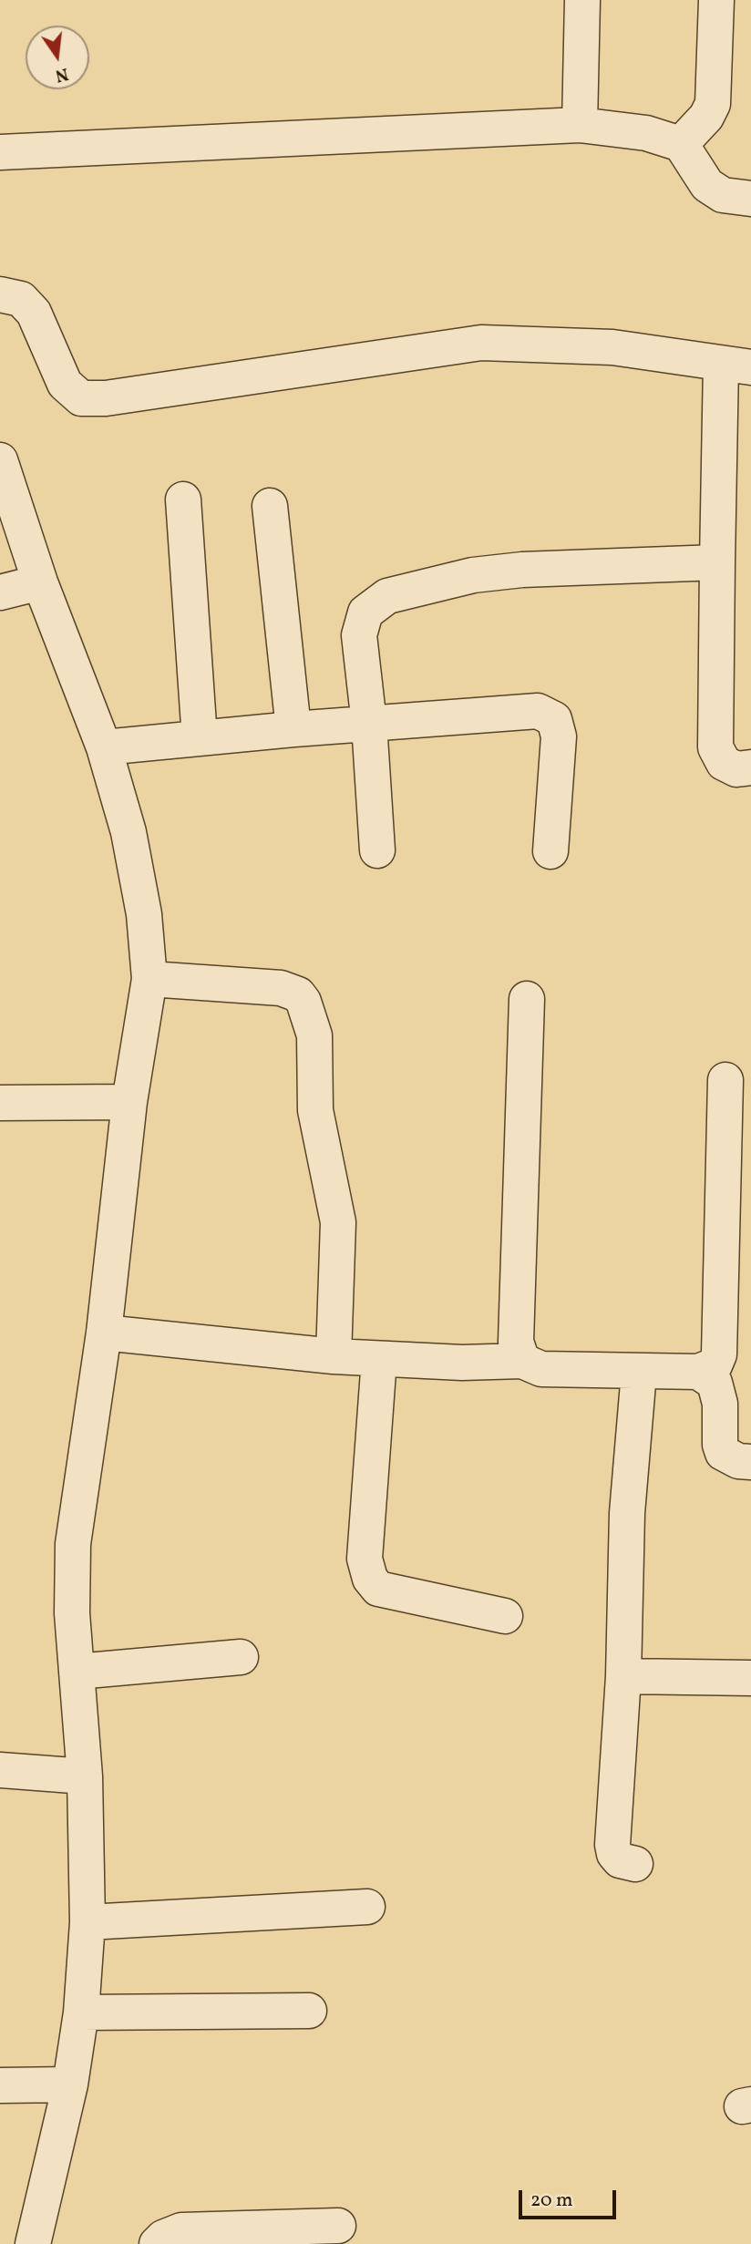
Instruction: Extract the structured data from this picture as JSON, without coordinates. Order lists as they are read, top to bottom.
{
  "scale_bar": "20 m",
  "north": "bottom"
}
